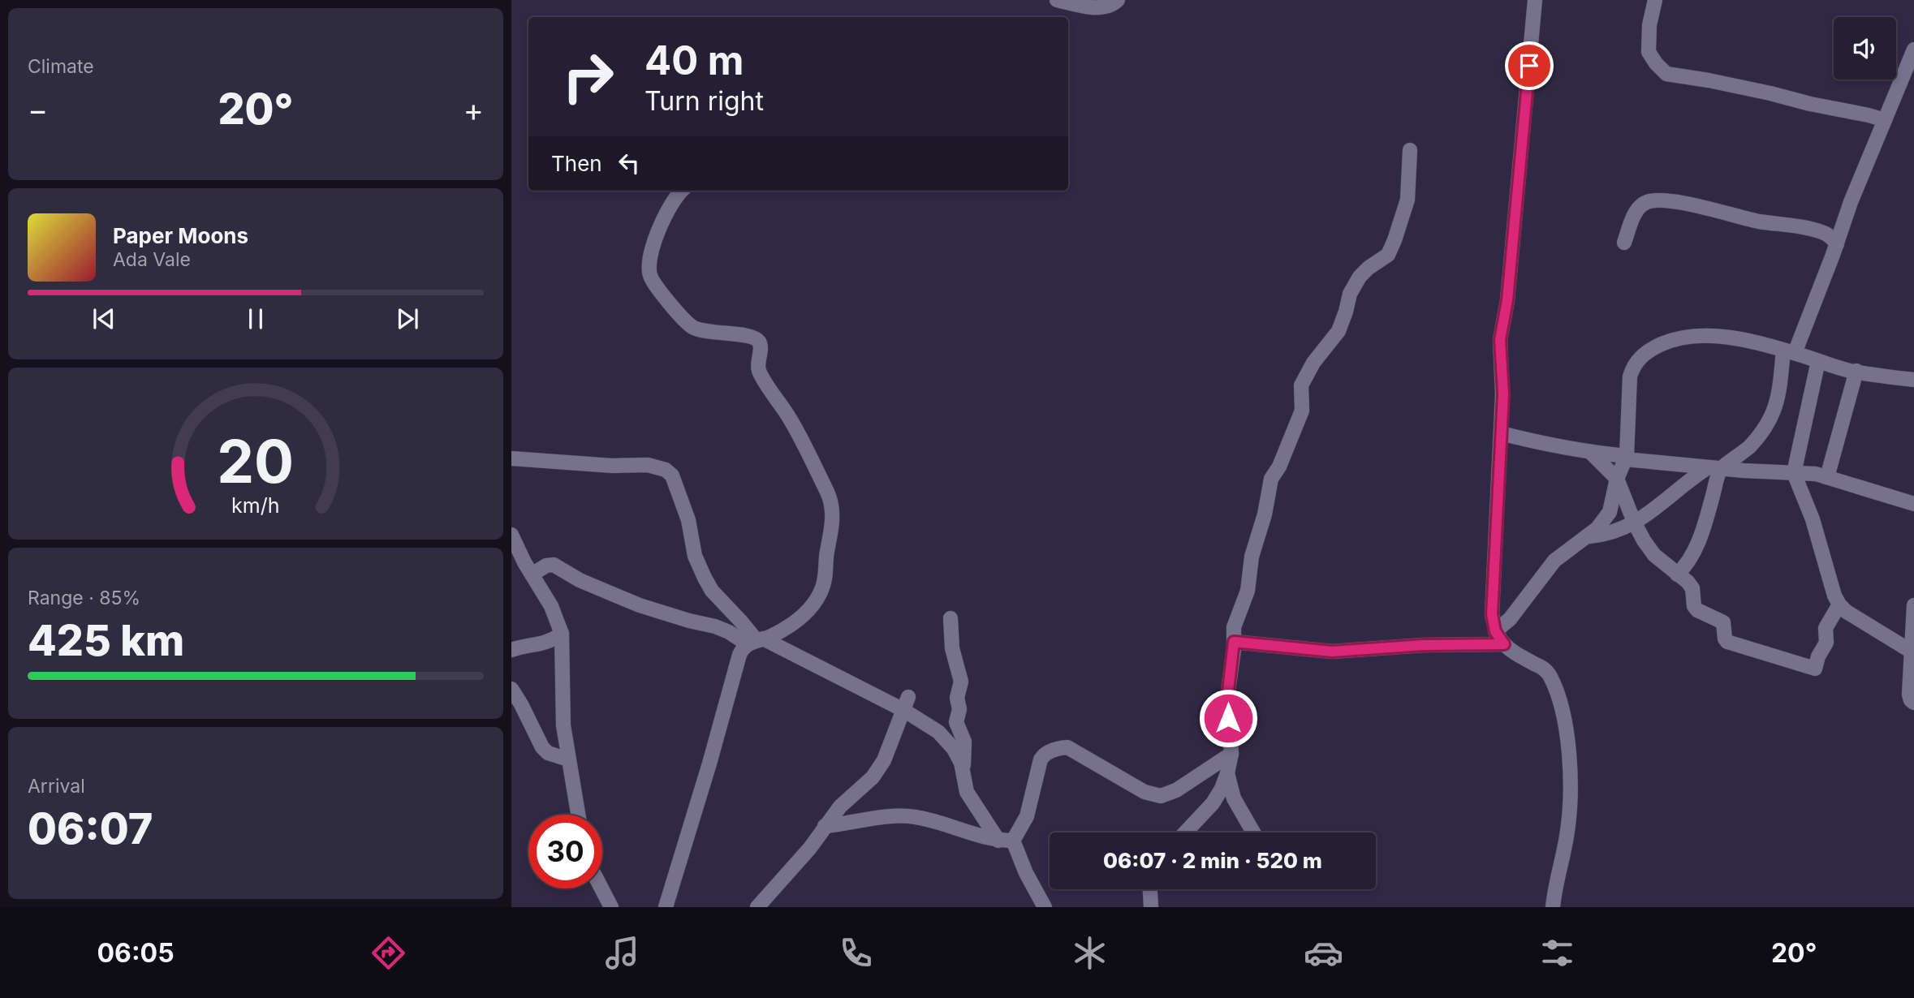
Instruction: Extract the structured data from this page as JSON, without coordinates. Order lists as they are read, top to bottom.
{
  "page": {
    "tile": [
      "Climate",
      ["Range · 85%", "425 km"],
      ["Arrival", "06:07"]
    ],
    "turn": ["40 m", "Turn right"],
    "heat": ["−", "20°", "+"],
    "then": "Then",
    "song": ["Paper Moons", "Ada Vale"],
    "limit": "30",
    "trip": "06:07 · 2 min · 520 m",
    "tabs": ["06:05", "20°"],
    "gauge": ["20", "km/h"]
  }
}
